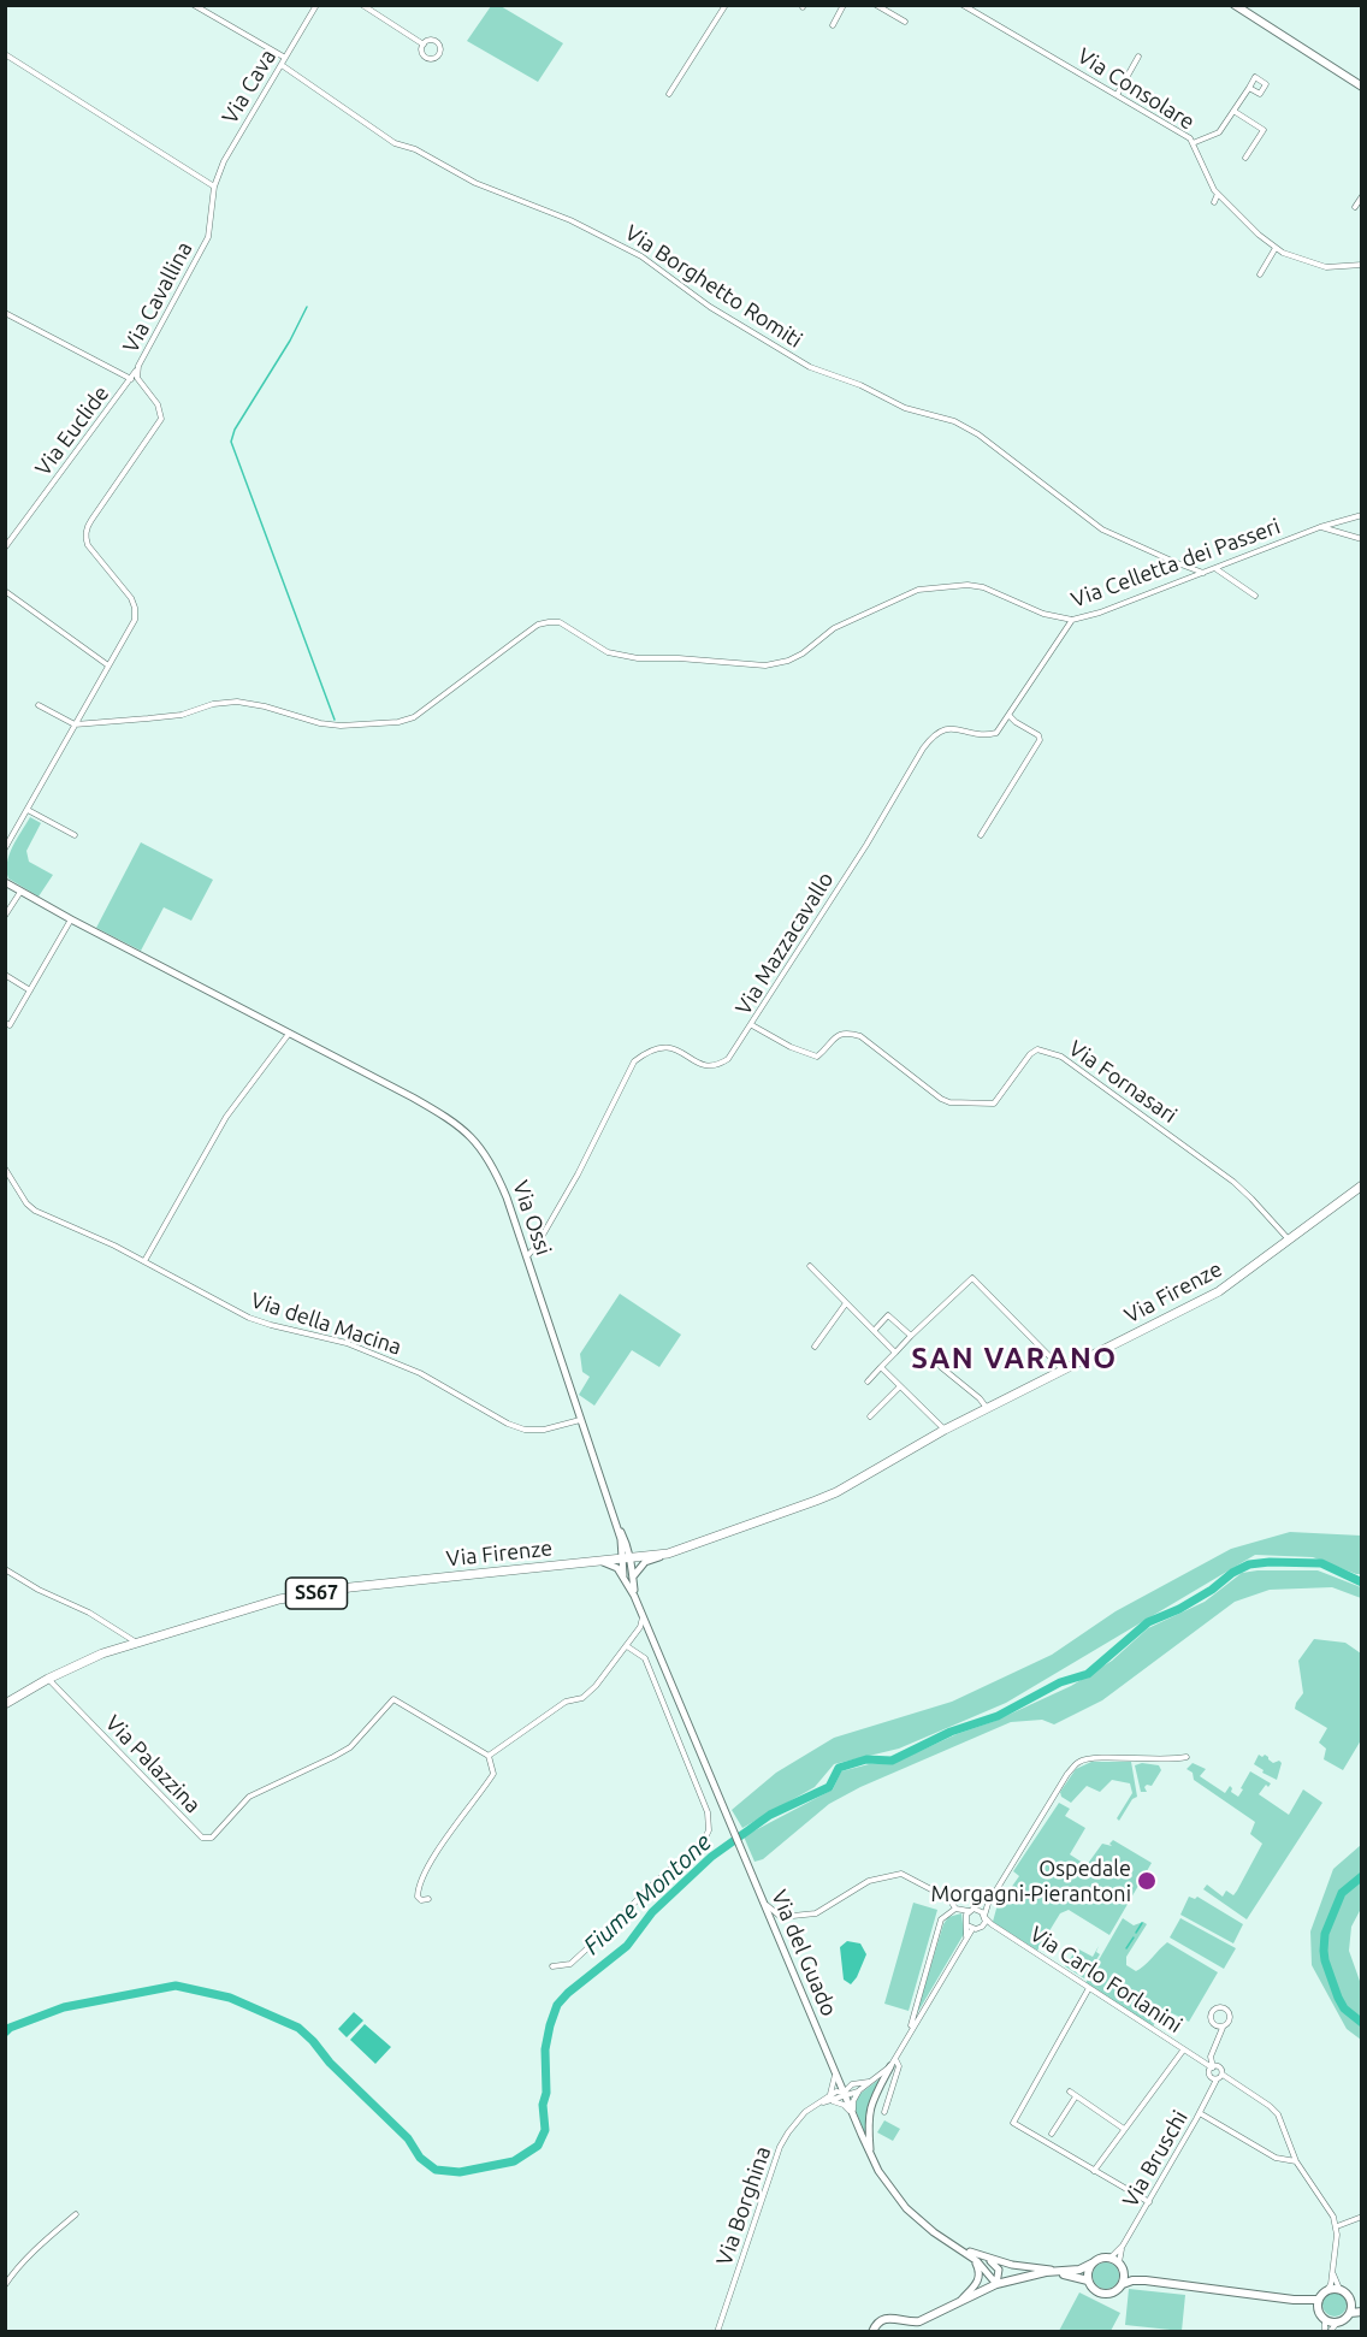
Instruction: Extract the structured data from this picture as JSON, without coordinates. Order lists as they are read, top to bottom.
{
  "streets": {
    "main road": ["Via Firenze", "SS67"],
    "street": [
      "Via Cava",
      "Via Consolare",
      "Via Borghetto Romiti",
      "Via Cavallina",
      "Via Euclide",
      "Via Celletta dei Passeri",
      "Via Mazzacavallo",
      "Via Fornasari",
      "Via Ossi",
      "Via della Macina",
      "Via Palazzina",
      "Via del Guado",
      "Via Carlo Forlanini",
      "Via Bruschi",
      "Via Borghina"
    ]
  },
  "crossings": [
    ["Via Cava", "Via Borghetto Romiti"],
    ["Via Cava", "Via Cavallina"],
    ["Via Borghetto Romiti", "Via Celletta dei Passeri"],
    ["Via Cavallina", "Via Euclide"],
    ["Via Cavallina", "Via Celletta dei Passeri"],
    ["Via Celletta dei Passeri", "Via Mazzacavallo"],
    ["Via Mazzacavallo", "Via Fornasari"],
    ["Via Mazzacavallo", "Via Ossi"],
    ["Via Fornasari", "Via Firenze"],
    ["Via Ossi", "Via Firenze"],
    ["Via Ossi", "Via della Macina"],
    ["Via Ossi", "Via del Guado"],
    ["Via Firenze", "Via Palazzina"],
    ["Via Firenze", "Via del Guado"],
    ["Via del Guado", "Via Borghina"],
    ["Via Carlo Forlanini", "Via Bruschi"]
  ],
  "districts": ["SAN VARANO"],
  "water": ["Fiume Montone"],
  "places": ["Ospedale Morgagni-Pierantoni"]
}
